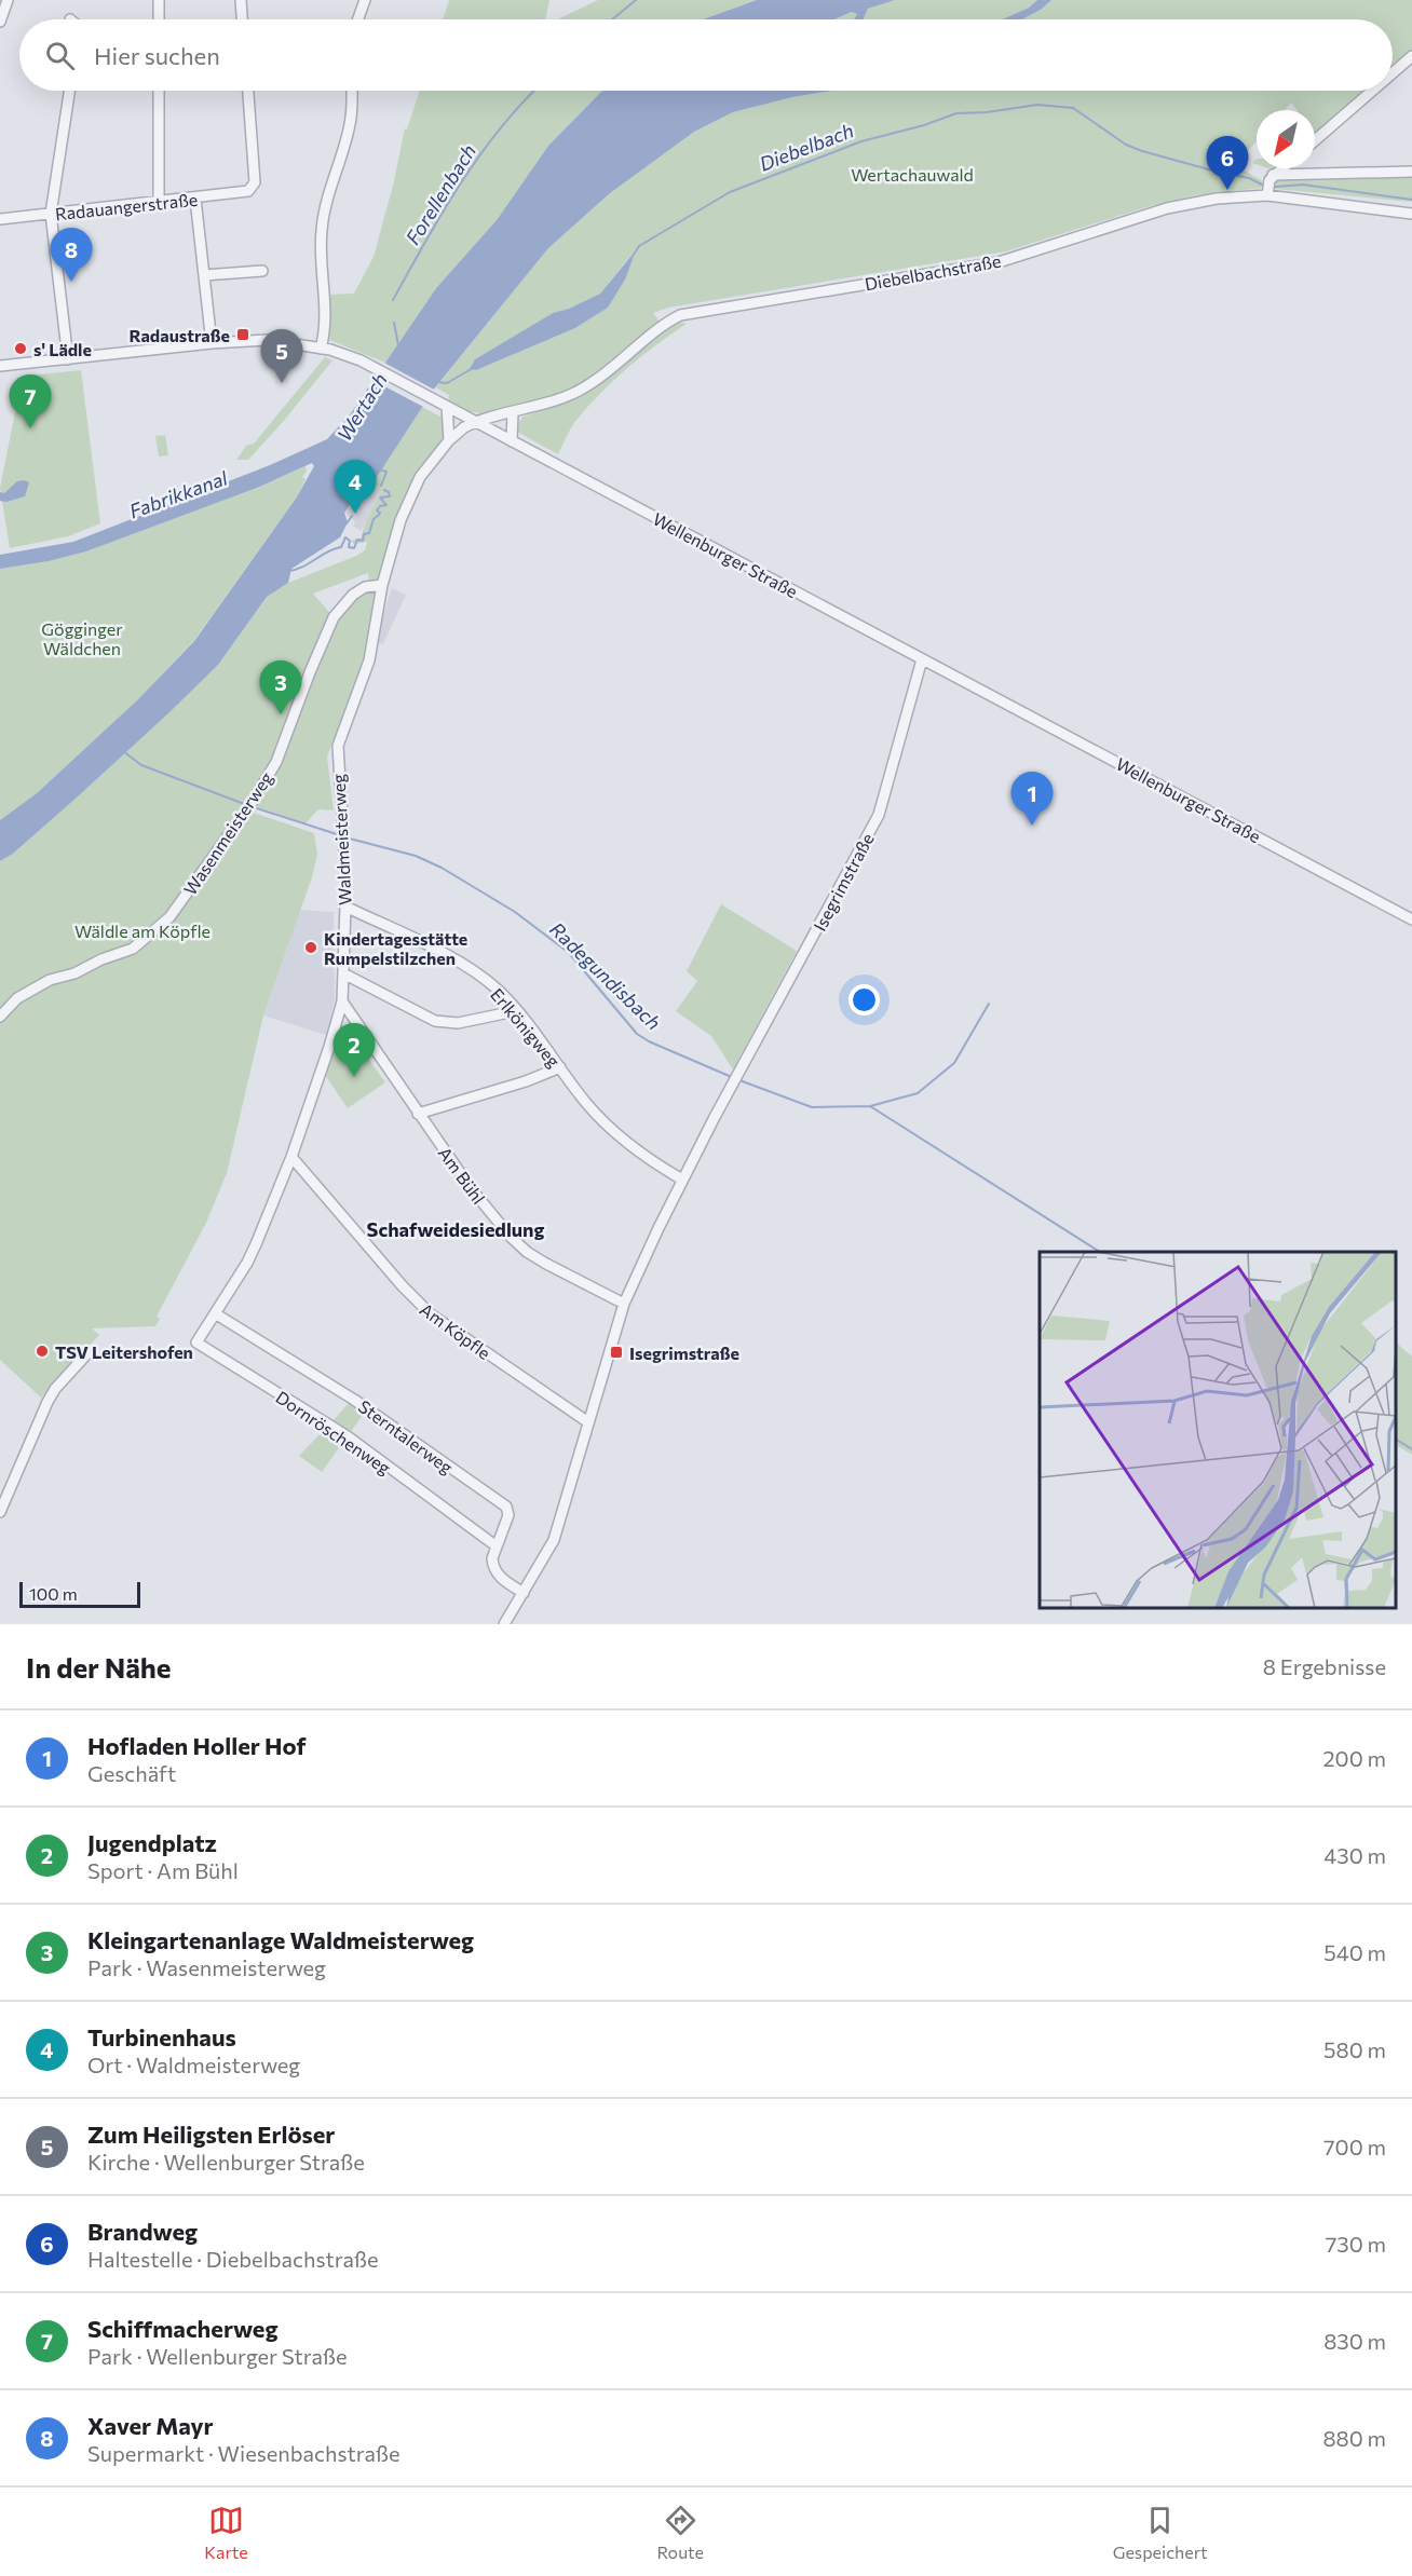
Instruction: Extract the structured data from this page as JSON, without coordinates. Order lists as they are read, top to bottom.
{
  "streets": {
    "street": [
      "Radauangerstraße",
      "Diebelbachstraße",
      "Wellenburger Straße",
      "Wasenmeisterweg",
      "Waldmeisterweg",
      "Isegrimstraße",
      "Erlkönigweg",
      "Am Bühl",
      "Am Köpfle",
      "Dornröschenweg",
      "Sterntalerweg"
    ]
  },
  "crossings": [
    ["Diebelbachstraße", "Wellenburger Straße"],
    ["Diebelbachstraße", "Waldmeisterweg"],
    ["Wellenburger Straße", "Waldmeisterweg"],
    ["Wellenburger Straße", "Isegrimstraße"],
    ["Wasenmeisterweg", "Waldmeisterweg"],
    ["Waldmeisterweg", "Erlkönigweg"],
    ["Waldmeisterweg", "Am Bühl"],
    ["Waldmeisterweg", "Am Köpfle"],
    ["Waldmeisterweg", "Dornröschenweg"],
    ["Waldmeisterweg", "Sterntalerweg"],
    ["Isegrimstraße", "Erlkönigweg"],
    ["Isegrimstraße", "Am Bühl"],
    ["Isegrimstraße", "Am Köpfle"],
    ["Isegrimstraße", "Sterntalerweg"],
    ["Dornröschenweg", "Sterntalerweg"]
  ],
  "districts": ["Schafweidesiedlung"],
  "water": [
    "Diebelbach",
    "Forellenbach",
    "Wertach",
    "Fabrikkanal",
    "Radegundisbach"
  ],
  "parks": ["Wertachauwald", "Gögginger Wäldchen", "Wäldle am Köpfle"],
  "places": {
    "transit": ["Radaustraße", "Isegrimstraße"],
    "other": ["s' Lädle", "Kindertagesstätte Rumpelstilzchen", "TSV Leitershofen"]
  },
  "scale_bar": "100 m",
  "north": "bottom left",
  "page": {
    "search": "Hier suchen",
    "pins": [
      "6",
      "8",
      "5",
      "7",
      "4",
      "3",
      "1",
      "2"
    ],
    "scale": "100 m",
    "heading": ["In der Nähe", "8 Ergebnisse"],
    "list": [
      {
        "mark": "1",
        "name": "Hofladen Holler Hof",
        "note": "Geschäft",
        "value": "200 m"
      },
      {
        "mark": "2",
        "name": "Jugendplatz",
        "note": "Sport · Am Bühl",
        "value": "430 m"
      },
      {
        "mark": "3",
        "name": "Kleingartenanlage Waldmeisterweg",
        "note": "Park · Wasenmeisterweg",
        "value": "540 m"
      },
      {
        "mark": "4",
        "name": "Turbinenhaus",
        "note": "Ort · Waldmeisterweg",
        "value": "580 m"
      },
      {
        "mark": "5",
        "name": "Zum Heiligsten Erlöser",
        "note": "Kirche · Wellenburger Straße",
        "value": "700 m"
      },
      {
        "mark": "6",
        "name": "Brandweg",
        "note": "Haltestelle · Diebelbachstraße",
        "value": "730 m"
      },
      {
        "mark": "7",
        "name": "Schiffmacherweg",
        "note": "Park · Wellenburger Straße",
        "value": "830 m"
      },
      {
        "mark": "8",
        "name": "Xaver Mayr",
        "note": "Supermarkt · Wiesenbachstraße",
        "value": "880 m"
      }
    ],
    "nav": ["Karte", "Route", "Gespeichert"]
  }
}
